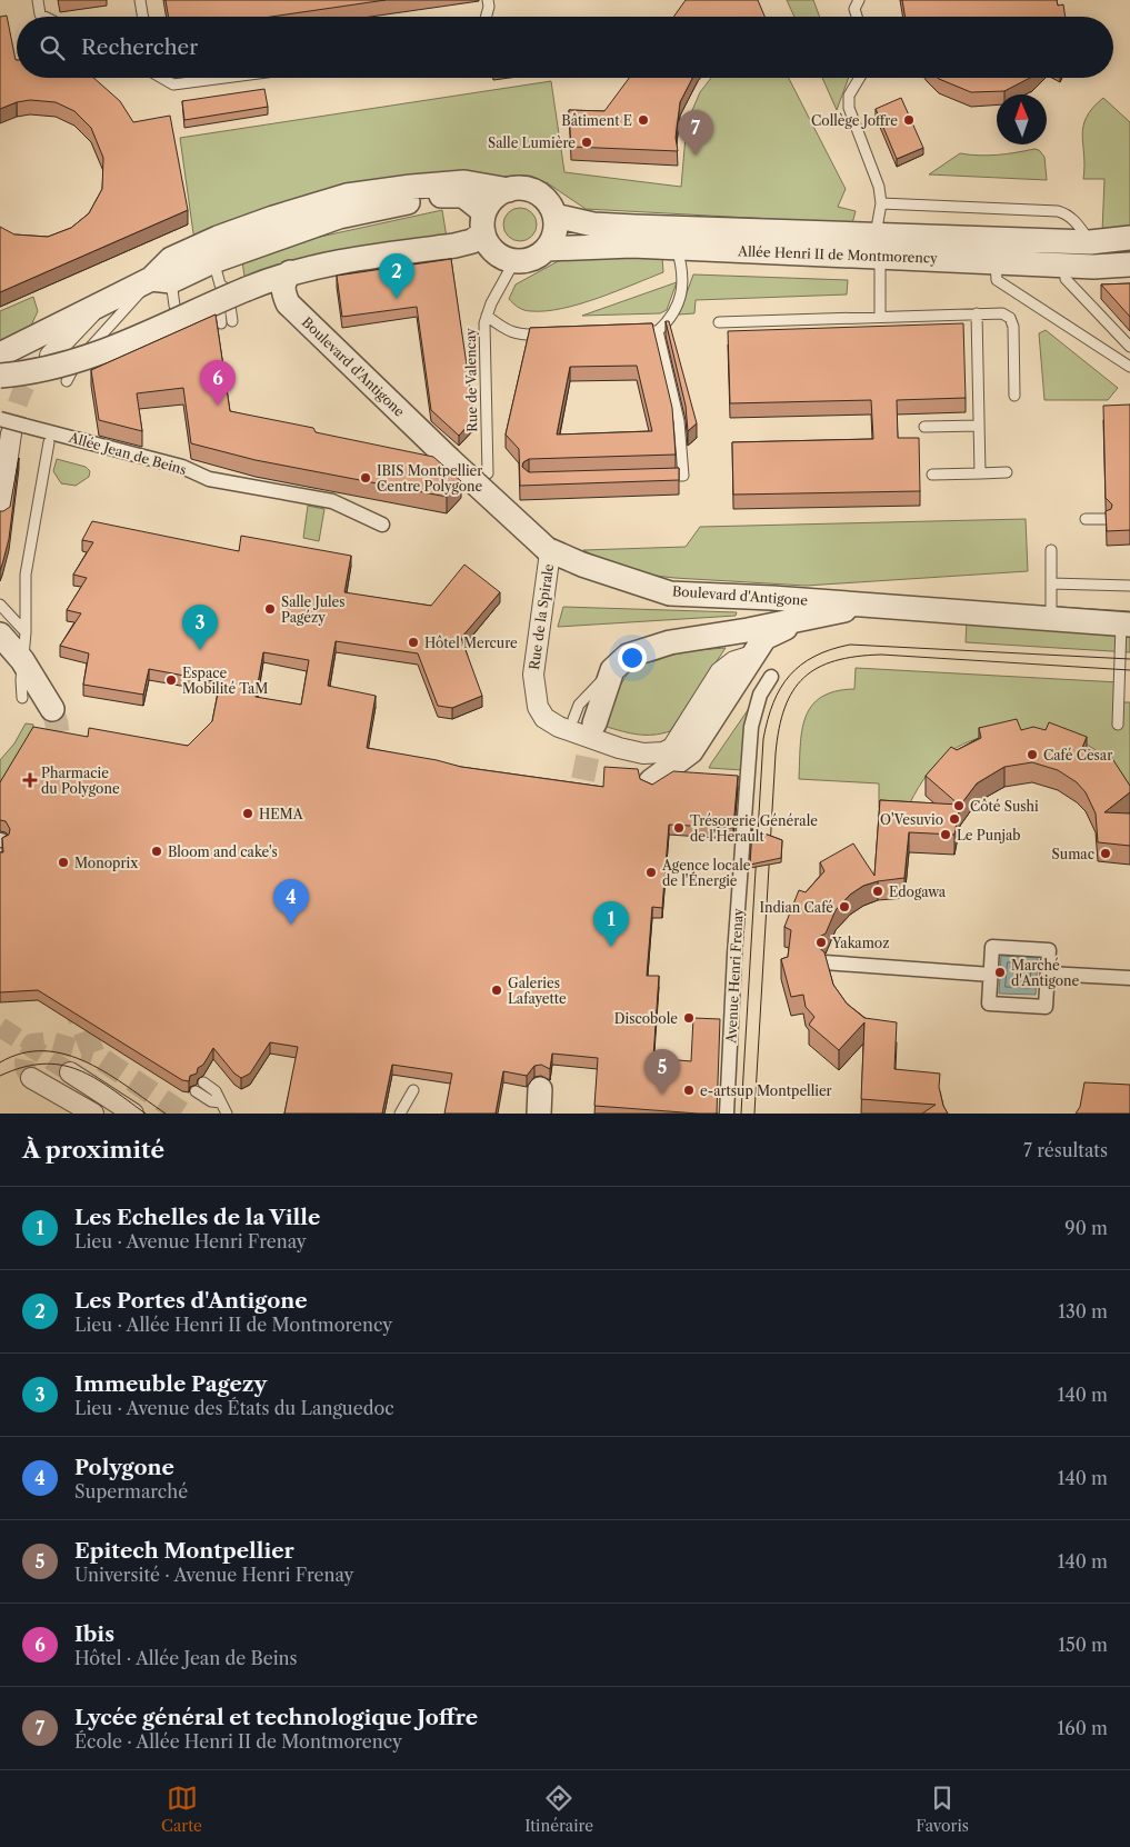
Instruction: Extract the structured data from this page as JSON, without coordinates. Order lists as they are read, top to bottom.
{
  "streets": {
    "street": [
      "Allée Henri II de Montmorency",
      "Boulevard d'Antigone",
      "Allée Jean de Beins",
      "Rue de la Spirale",
      "Avenue Henri Frenay"
    ],
    "lane": ["Rue de Valencay"]
  },
  "crossings": [
    ["Allée Henri II de Montmorency", "Rue de Valencay"],
    ["Boulevard d'Antigone", "Rue de la Spirale"]
  ],
  "places": {
    "other": [
      "Bâtiment E",
      "Collège Joffre",
      "Salle Lumière",
      "IBIS Montpellier Centre Polygone",
      "Salle Jules Pagézy",
      "Hôtel Mercure",
      "Espace Mobilité TaM",
      "Café Cesar",
      "Côté Sushi",
      "HEMA",
      "O'Vesuvio",
      "Trésorerie Générale de l'Herault",
      "Le Punjab",
      "Bloom and cake's",
      "Sumac",
      "Monoprix",
      "Agence locale de l'Énergie",
      "Edogawa",
      "Indian Café",
      "Yakamoz",
      "Marché d'Antigone",
      "Galeries Lafayette",
      "Discobole",
      "e-artsup Montpellier"
    ],
    "health": ["Pharmacie du Polygone"]
  },
  "north": "top",
  "page": {
    "search": "Rechercher",
    "pins": [
      "7",
      "2",
      "6",
      "3",
      "4",
      "1",
      "5"
    ],
    "heading": ["À proximité", "7 résultats"],
    "list": [
      {
        "mark": "1",
        "name": "Les Echelles de la Ville",
        "note": "Lieu · Avenue Henri Frenay",
        "value": "90 m"
      },
      {
        "mark": "2",
        "name": "Les Portes d'Antigone",
        "note": "Lieu · Allée Henri II de Montmorency",
        "value": "130 m"
      },
      {
        "mark": "3",
        "name": "Immeuble Pagezy",
        "note": "Lieu · Avenue des États du Languedoc",
        "value": "140 m"
      },
      {
        "mark": "4",
        "name": "Polygone",
        "note": "Supermarché",
        "value": "140 m"
      },
      {
        "mark": "5",
        "name": "Epitech Montpellier",
        "note": "Université · Avenue Henri Frenay",
        "value": "140 m"
      },
      {
        "mark": "6",
        "name": "Ibis",
        "note": "Hôtel · Allée Jean de Beins",
        "value": "150 m"
      },
      {
        "mark": "7",
        "name": "Lycée général et technologique Joffre",
        "note": "École · Allée Henri II de Montmorency",
        "value": "160 m"
      }
    ],
    "nav": ["Carte", "Itinéraire", "Favoris"]
  }
}
